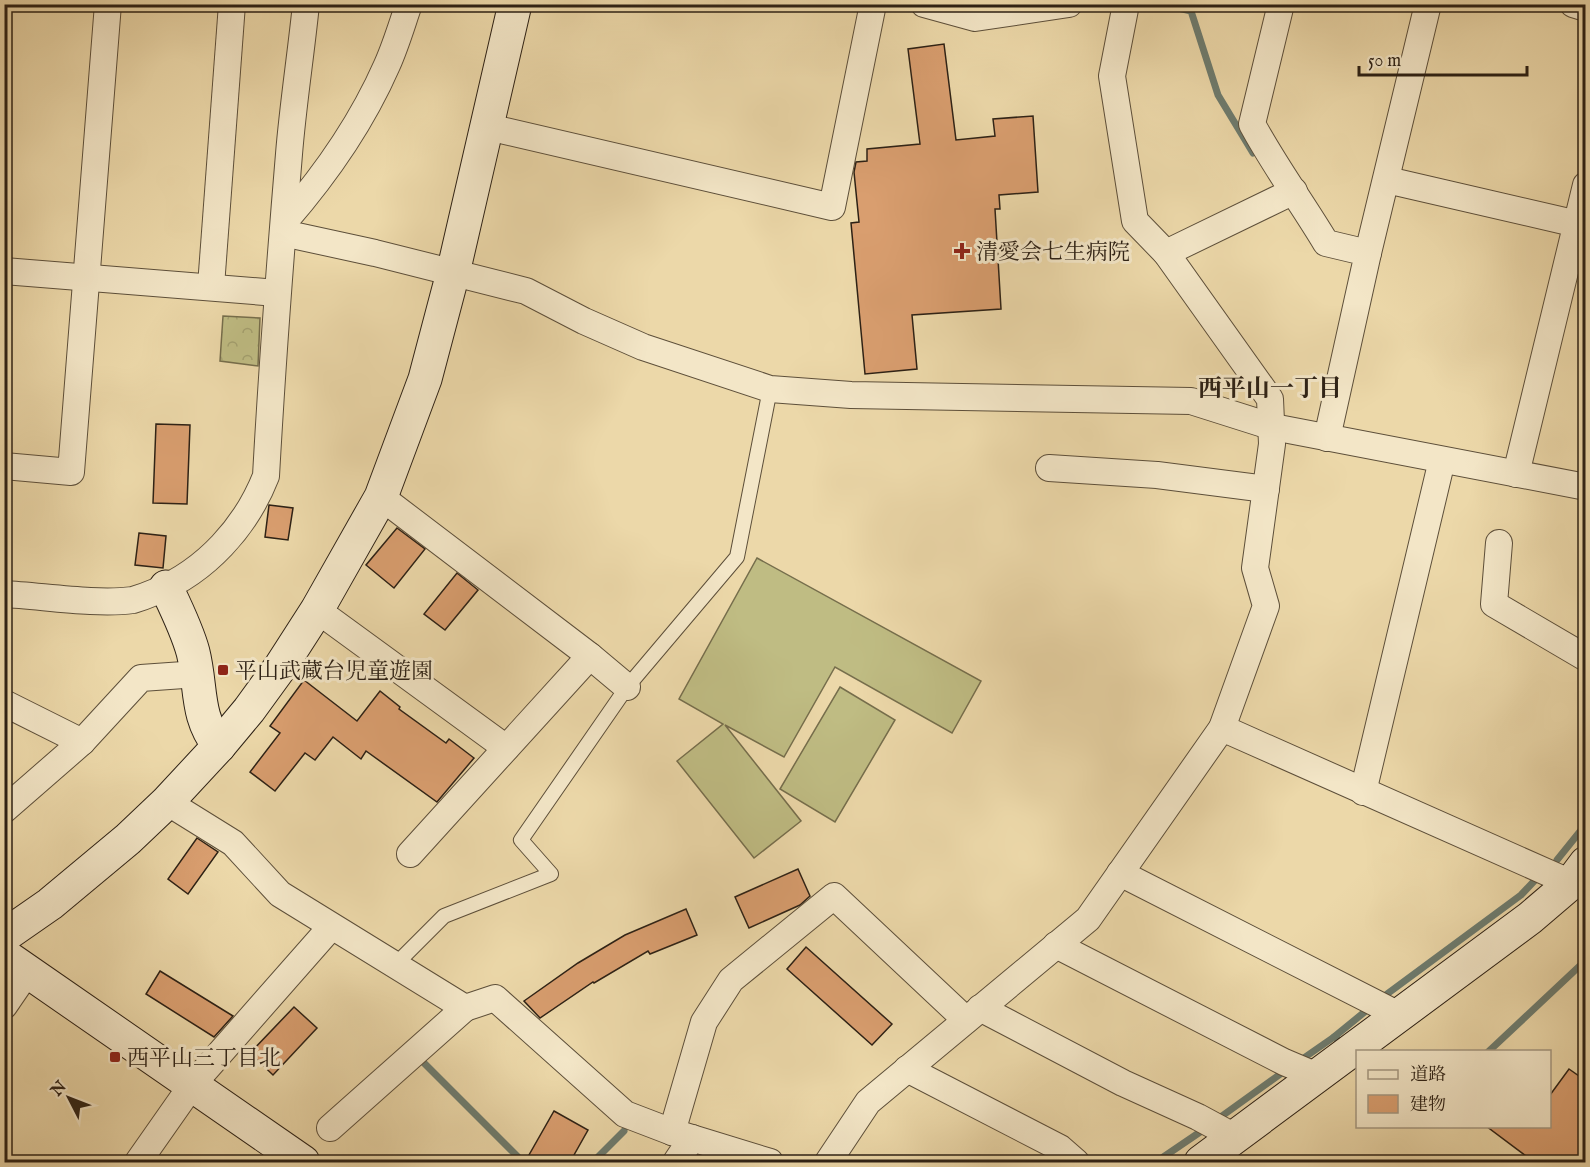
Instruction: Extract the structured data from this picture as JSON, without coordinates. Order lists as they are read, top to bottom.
{
  "districts": ["西平山一丁目"],
  "places": {
    "health": ["清愛会七生病院"],
    "transit": ["平山武蔵台児童遊園", "西平山三丁目北"]
  },
  "legend": ["道路", "建物"],
  "scale_bar": "50 m",
  "north": "top left"
}
